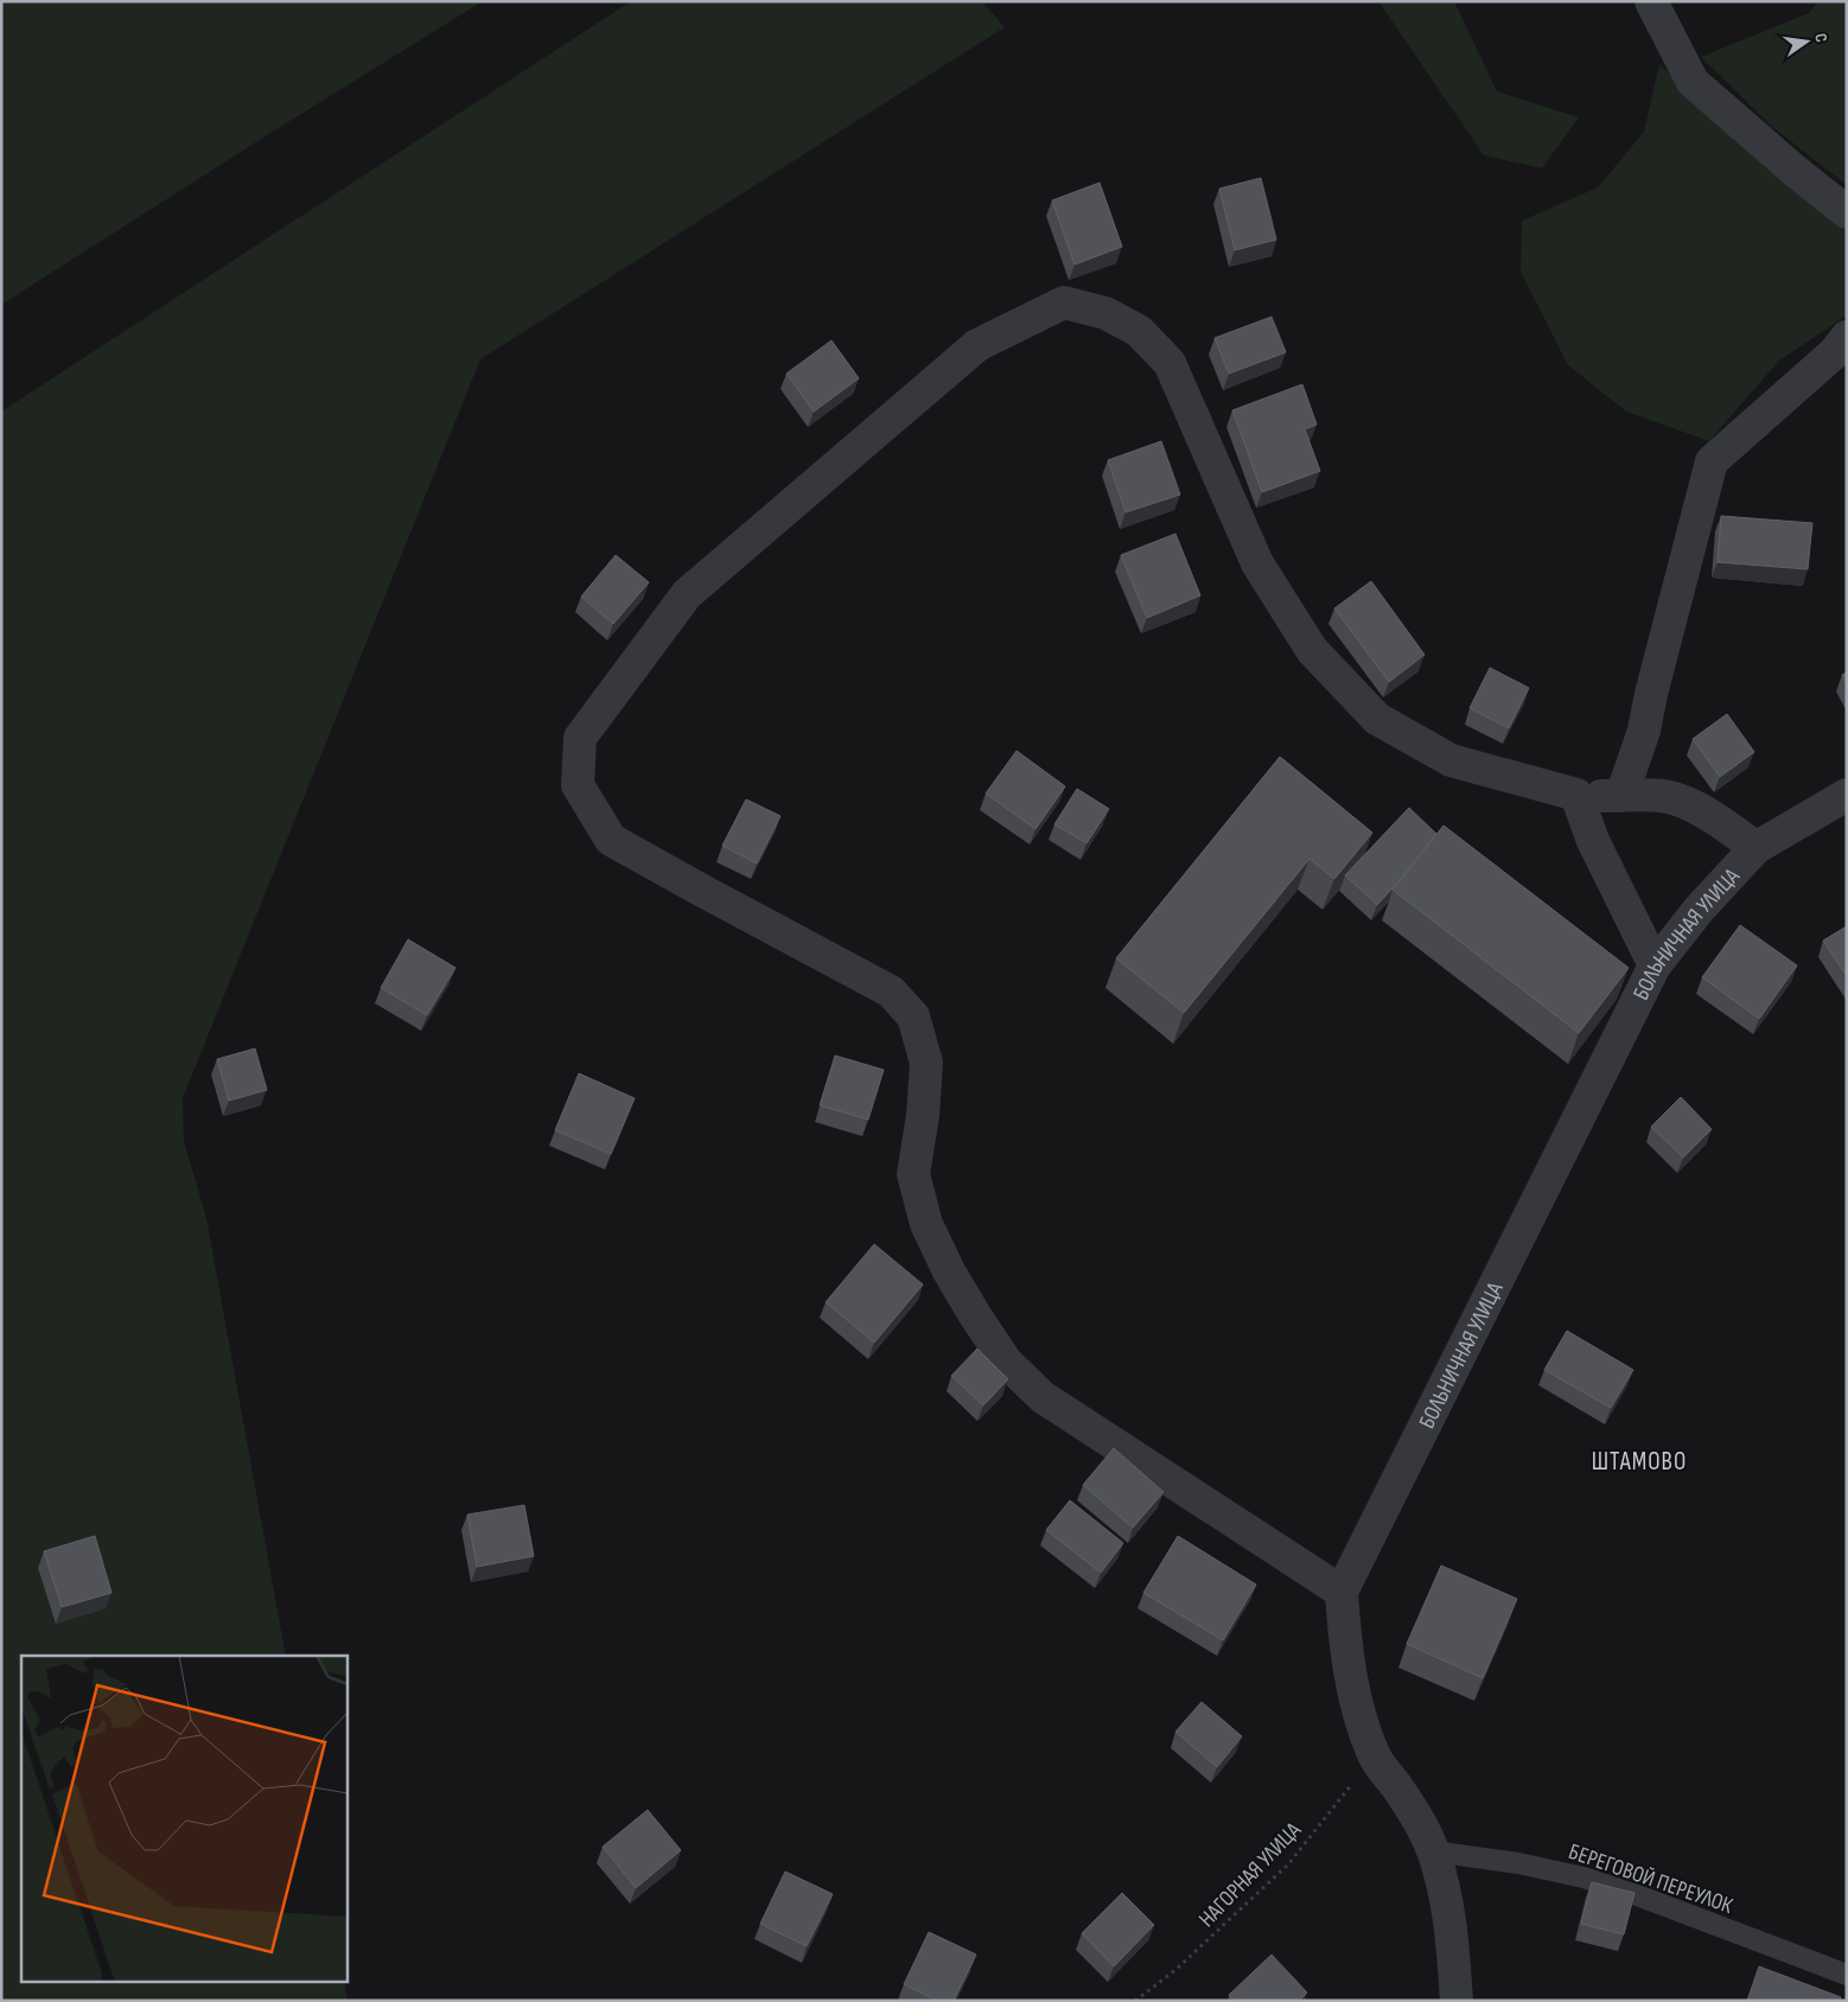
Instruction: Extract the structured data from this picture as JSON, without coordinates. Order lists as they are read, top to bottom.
{
  "streets": {
    "street": ["БОЛЬНИЧНАЯ УЛИЦА"],
    "lane": ["БЕРЕГОВОЙ ПЕРЕУЛОК"],
    "path": ["НАГОРНАЯ УЛИЦА"]
  },
  "districts": ["ШТАМОВО"],
  "north": "right"
}
